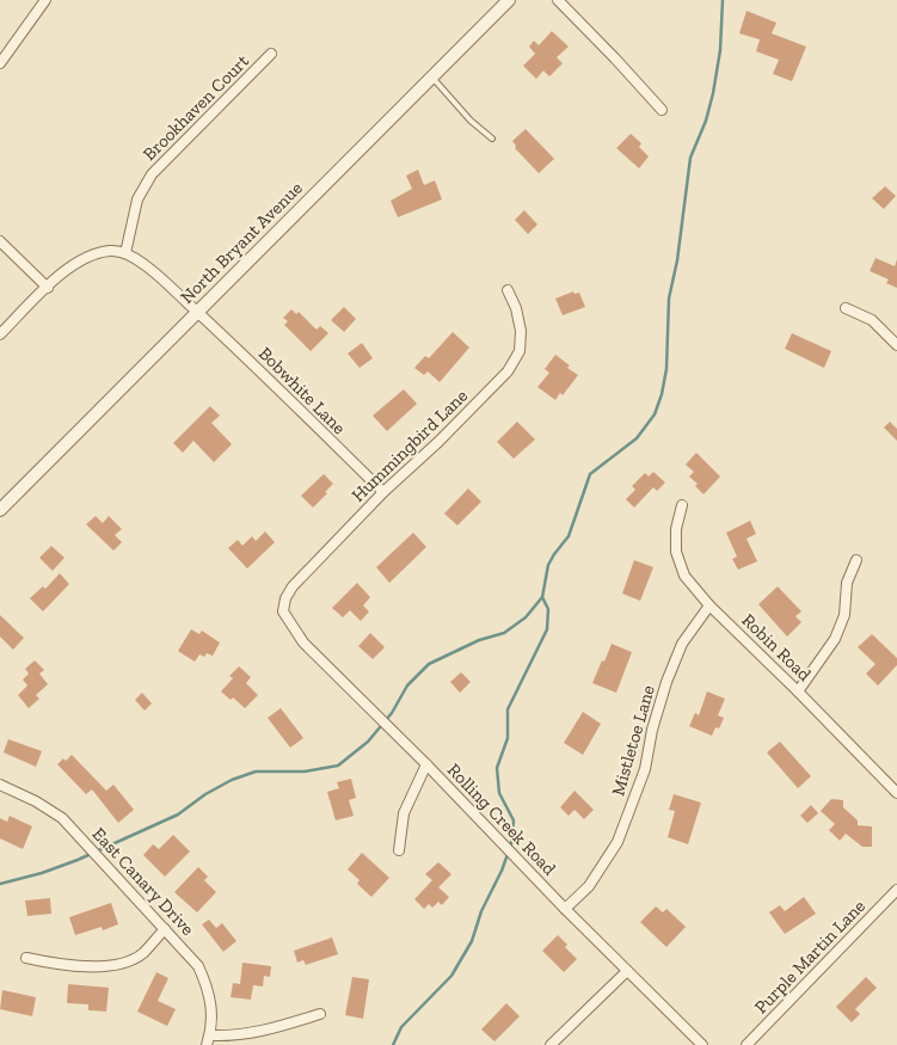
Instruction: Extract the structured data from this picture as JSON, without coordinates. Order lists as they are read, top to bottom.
{
  "streets": {
    "street": [
      "Brookhaven Court",
      "North Bryant Avenue",
      "Bobwhite Lane",
      "Hummingbird Lane",
      "Robin Road",
      "Mistletoe Lane",
      "Rolling Creek Road",
      "East Canary Drive",
      "Purple Martin Lane"
    ]
  },
  "crossings": [
    ["Brookhaven Court", "Bobwhite Lane"],
    ["North Bryant Avenue", "Bobwhite Lane"],
    ["Bobwhite Lane", "Hummingbird Lane"],
    ["Hummingbird Lane", "Rolling Creek Road"],
    ["Robin Road", "Mistletoe Lane"],
    ["Mistletoe Lane", "Rolling Creek Road"]
  ]
}
